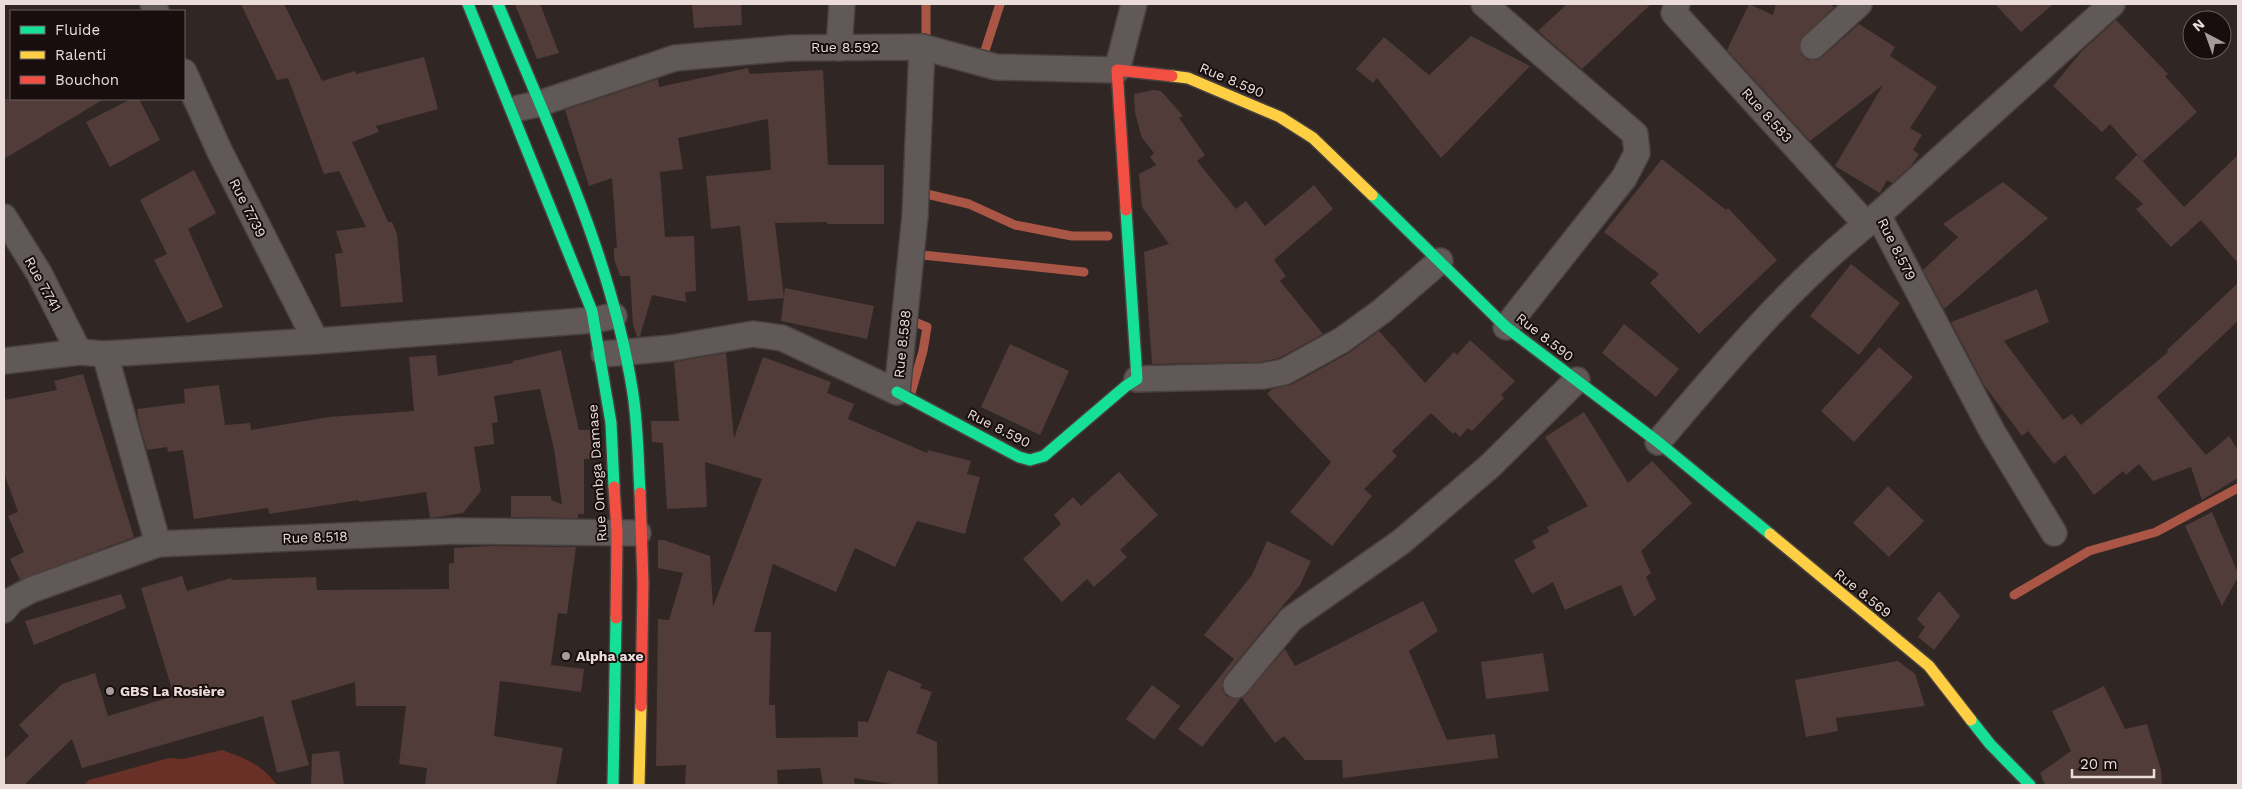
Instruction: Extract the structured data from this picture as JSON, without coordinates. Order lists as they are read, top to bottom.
{
  "streets": {
    "street": [
      "Rue 8.592",
      "Rue 8.590",
      "Rue 8.583",
      "Rue 7.739",
      "Rue 8.579",
      "Rue 7.741",
      "Rue 8.588",
      "Rue Ombga Damase",
      "Rue 8.518",
      "Rue 8.569"
    ]
  },
  "crossings": [
    ["Rue 8.592", "Rue 8.590"],
    ["Rue 8.592", "Rue 8.588"],
    ["Rue 8.592", "Rue Ombga Damase"],
    ["Rue 8.590", "Rue 8.588"],
    ["Rue 8.590", "Rue 8.569"],
    ["Rue 8.583", "Rue 8.579"],
    ["Rue 8.588", "Rue Ombga Damase"],
    ["Rue Ombga Damase", "Rue 8.518"]
  ],
  "places": ["Alpha axe", "GBS La Rosière"],
  "legend": ["Fluide", "Ralenti", "Bouchon"],
  "scale_bar": "20 m",
  "north": "top left"
}
